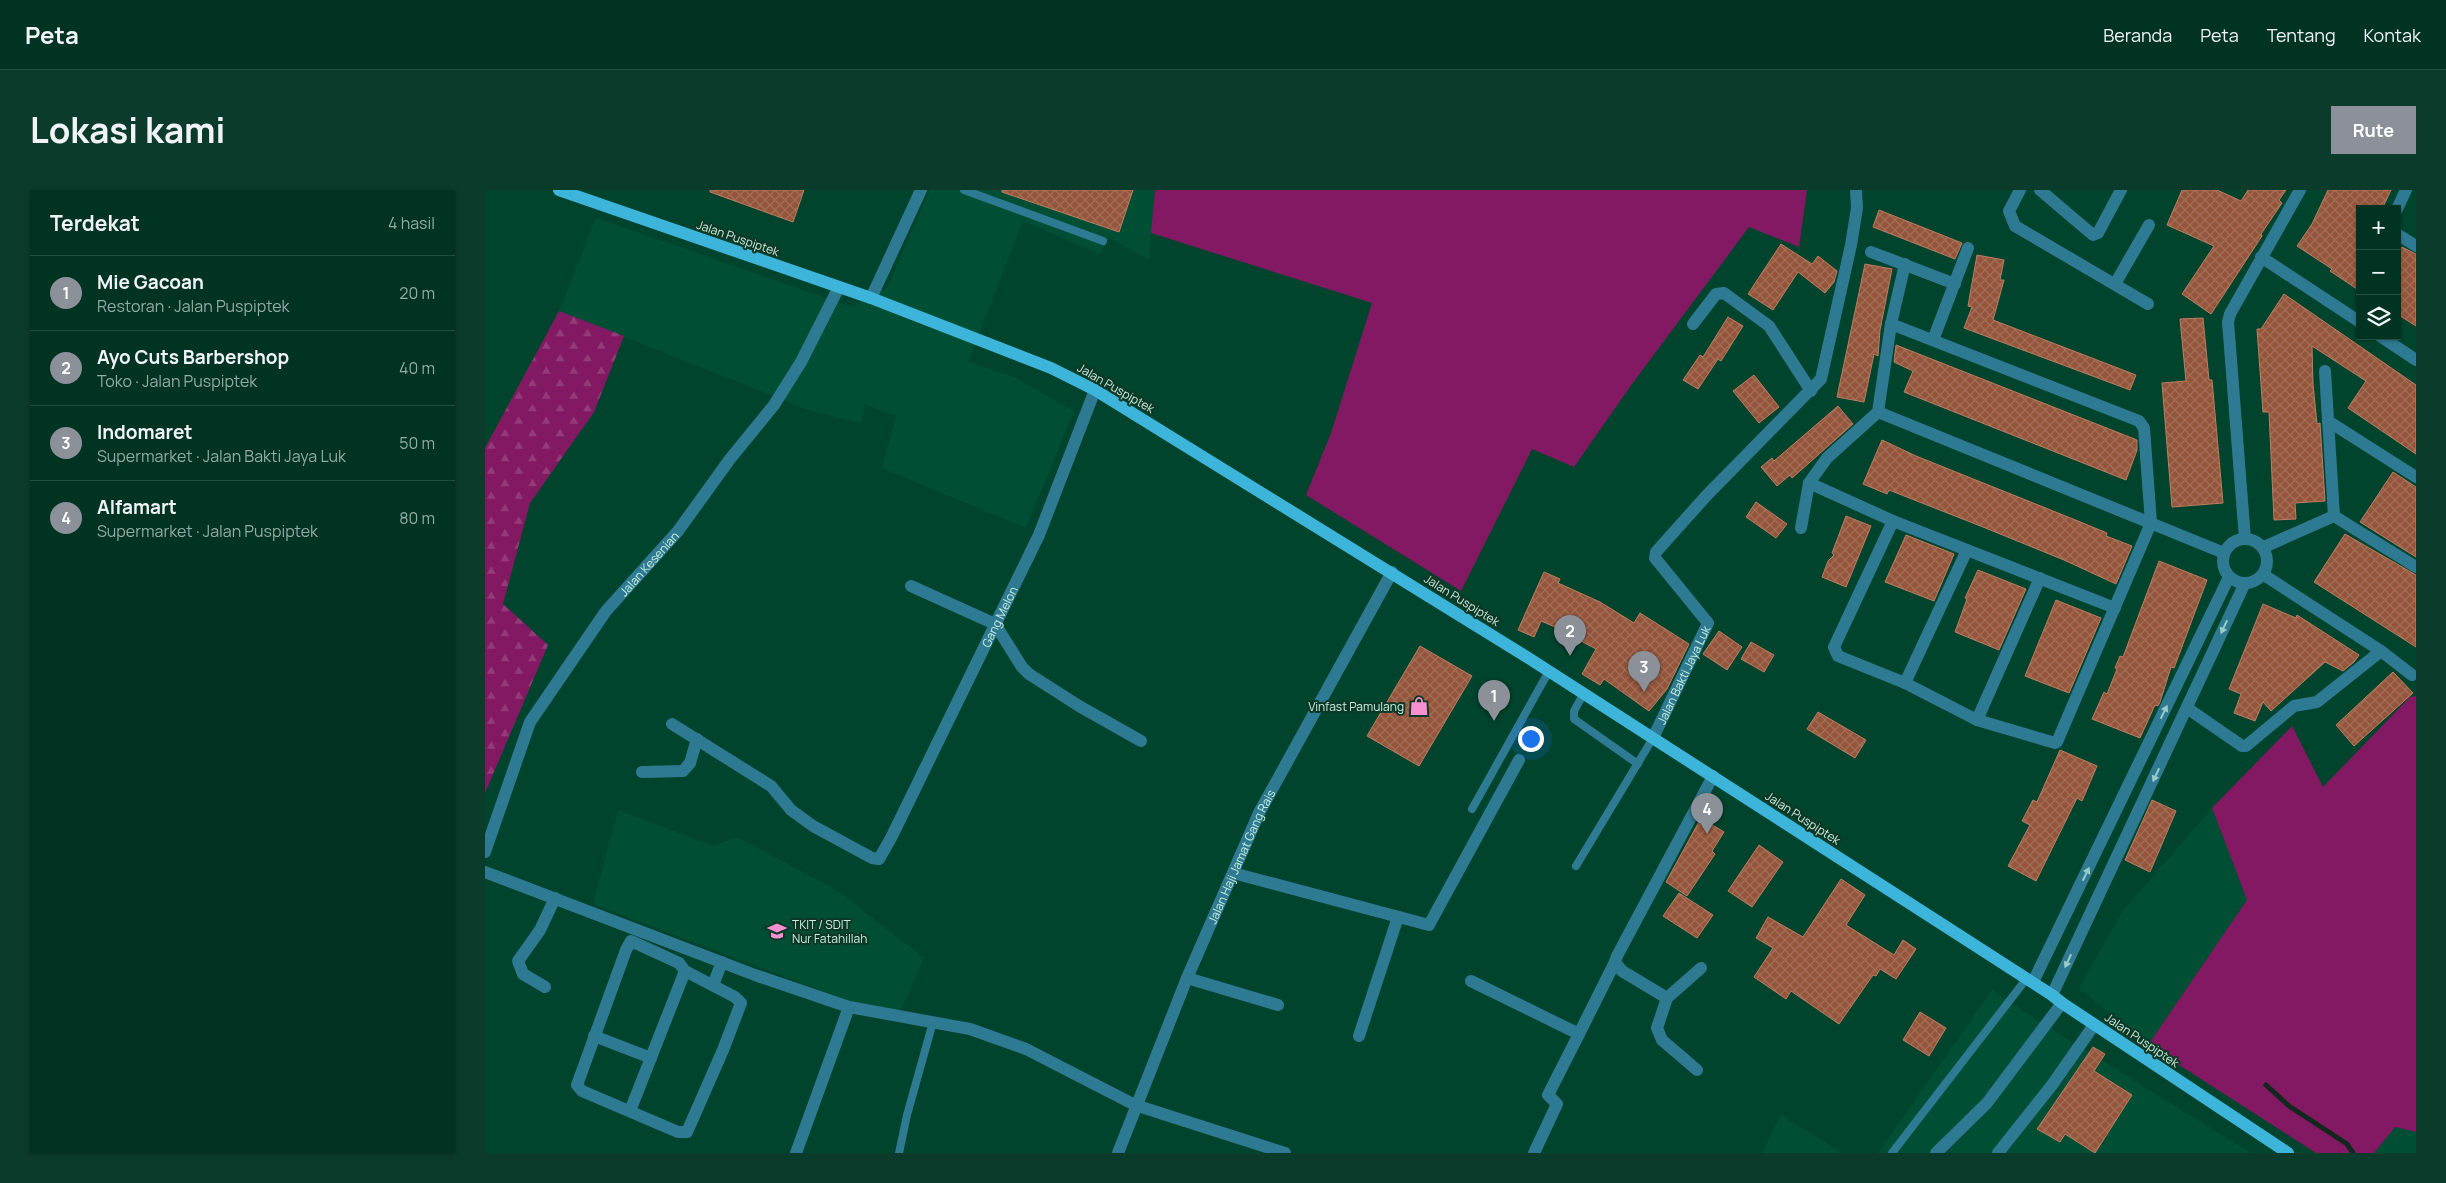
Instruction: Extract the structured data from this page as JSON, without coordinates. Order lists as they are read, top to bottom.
{
  "streets": {
    "main road": ["Jalan Puspiptek"],
    "street": [
      "Jalan Kesenian",
      "Gang Melon",
      "Jalan Bakti Jaya Luk",
      "Jalan Haji Jamat Gang Rais"
    ]
  },
  "crossings": [
    ["Jalan Puspiptek", "Jalan Kesenian"],
    ["Jalan Puspiptek", "Gang Melon"],
    ["Jalan Puspiptek", "Jalan Bakti Jaya Luk"],
    ["Jalan Puspiptek", "Jalan Haji Jamat Gang Rais"]
  ],
  "places": {
    "shop": ["Vinfast Pamulang"],
    "school or university": ["TKIT / SDIT Nur Fatahillah"]
  },
  "page": {
    "header": "Peta",
    "nav": [
      "Beranda",
      "Peta",
      "Tentang",
      "Kontak"
    ],
    "title": "Lokasi kami",
    "buttons": "Rute",
    "heading": ["Terdekat", "4 hasil"],
    "map_buttons": ["+", "−"],
    "list": [
      {
        "mark": "1",
        "name": "Mie Gacoan",
        "note": "Restoran · Jalan Puspiptek",
        "value": "20 m"
      },
      {
        "mark": "2",
        "name": "Ayo Cuts Barbershop",
        "note": "Toko · Jalan Puspiptek",
        "value": "40 m"
      },
      {
        "mark": "3",
        "name": "Indomaret",
        "note": "Supermarket · Jalan Bakti Jaya Luk",
        "value": "50 m"
      },
      {
        "mark": "4",
        "name": "Alfamart",
        "note": "Supermarket · Jalan Puspiptek",
        "value": "80 m"
      }
    ],
    "pins": [
      "2",
      "3",
      "1",
      "4"
    ]
  }
}
